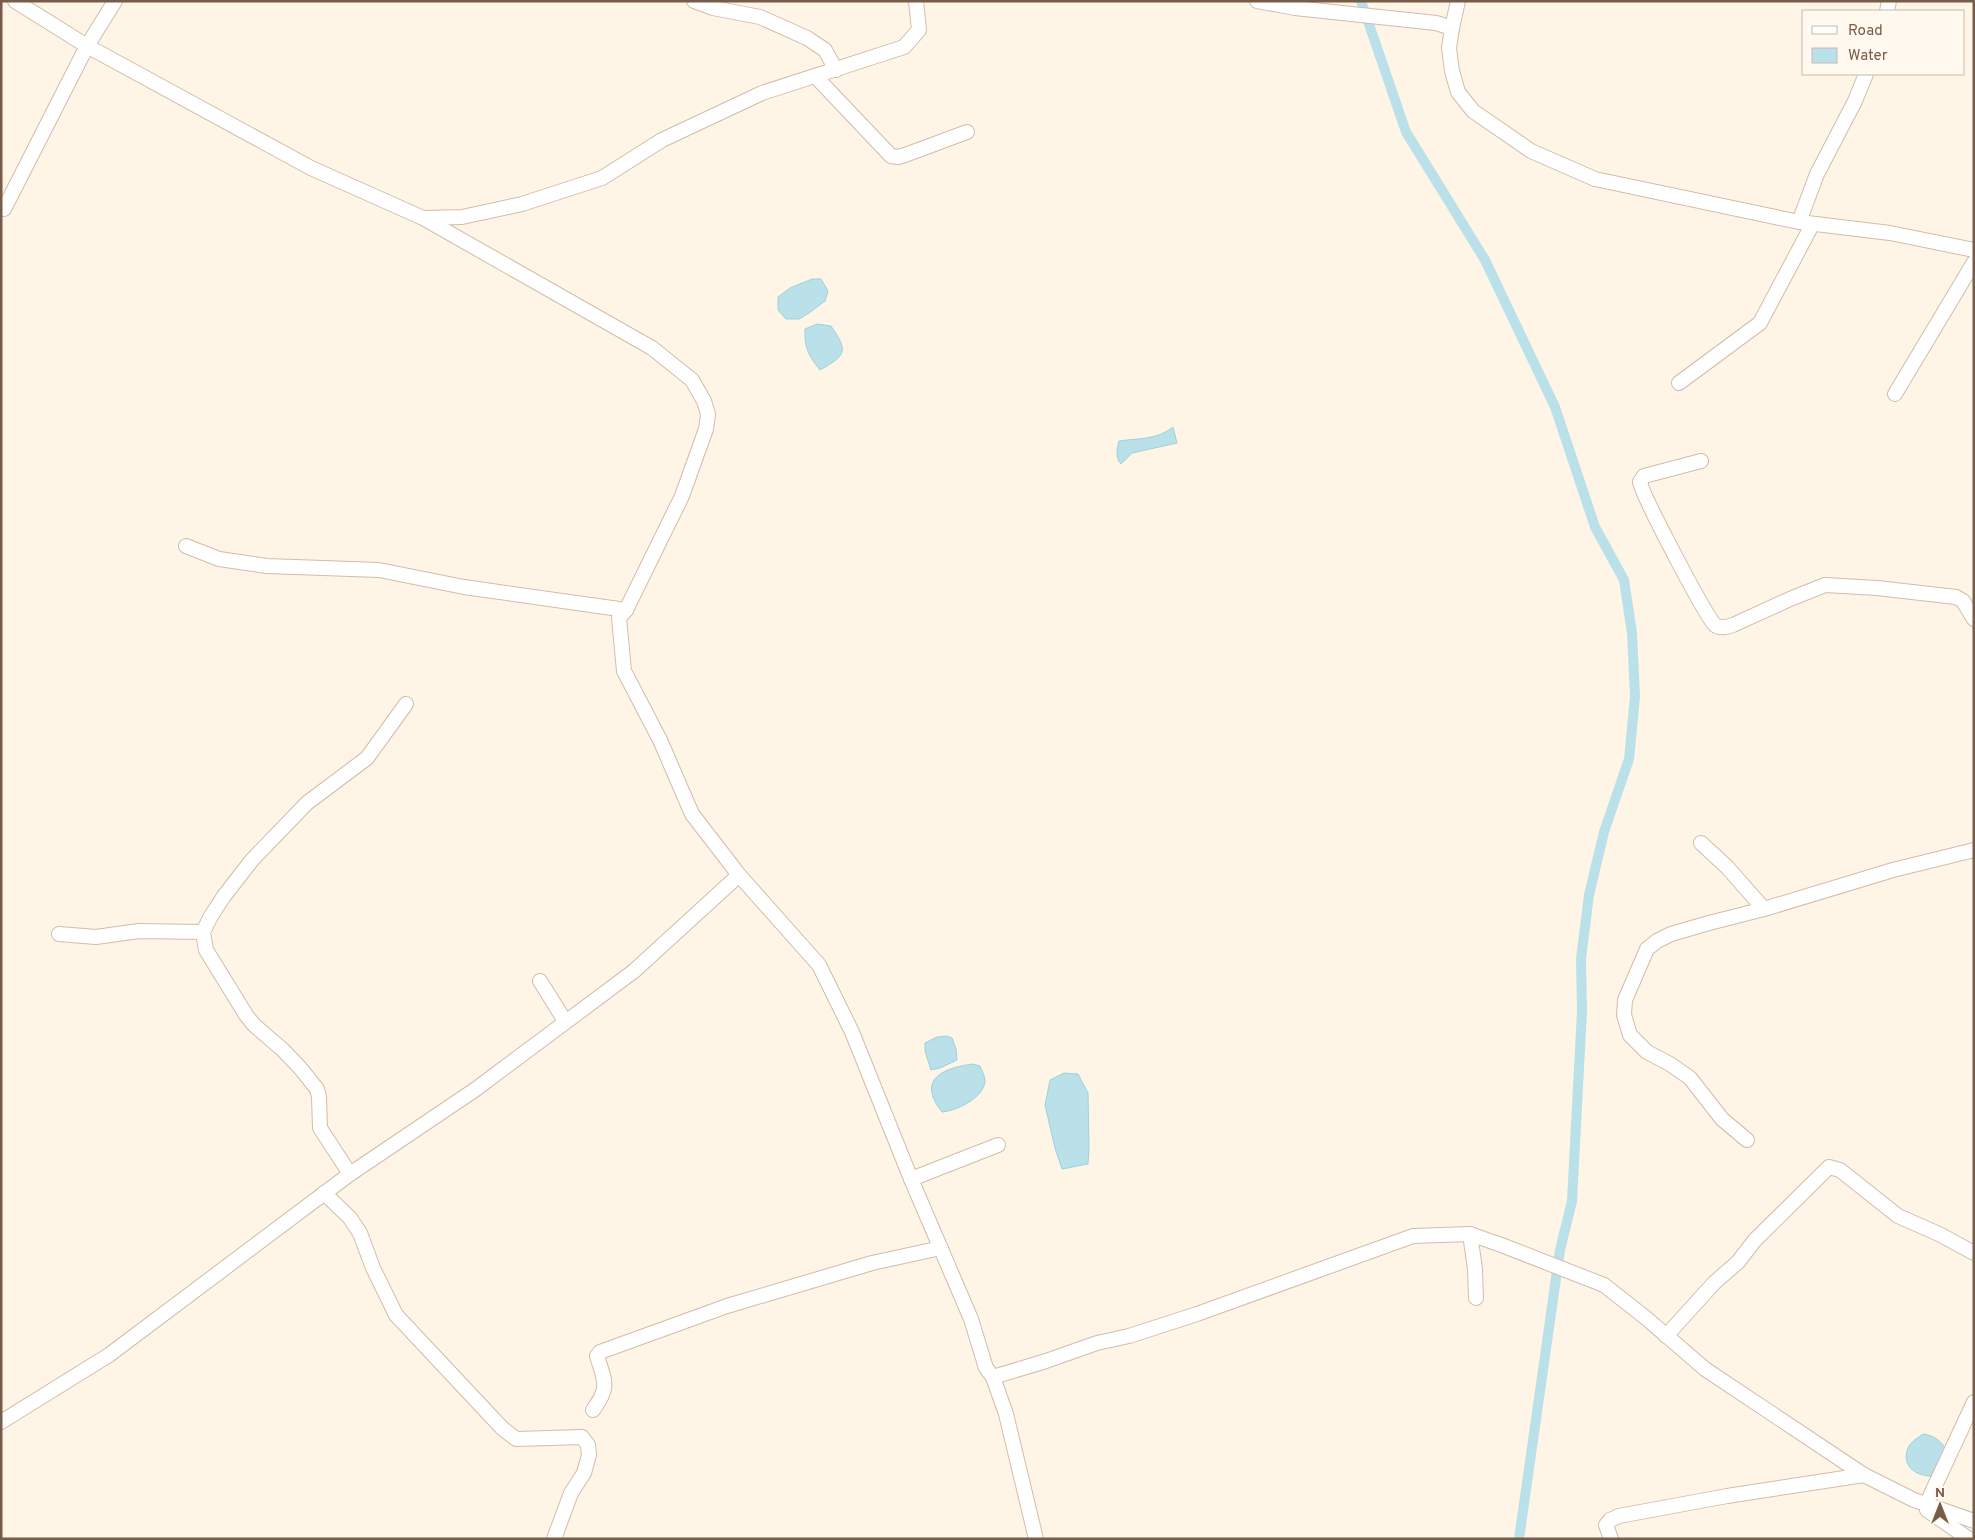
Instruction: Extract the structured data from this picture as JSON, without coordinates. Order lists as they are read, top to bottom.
{
  "legend": ["Road", "Water"],
  "north": "top"
}
